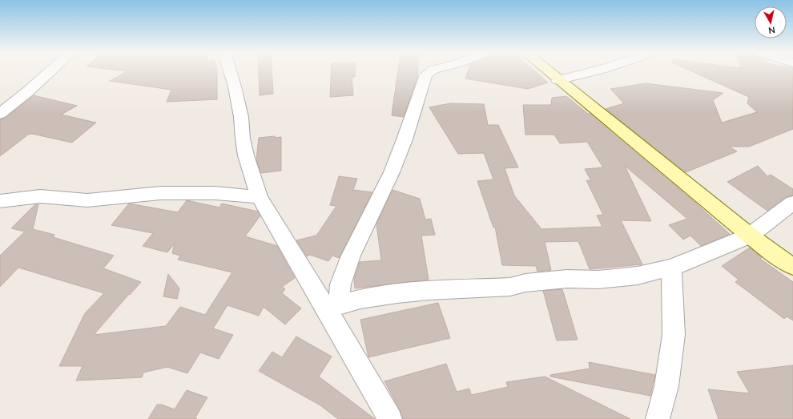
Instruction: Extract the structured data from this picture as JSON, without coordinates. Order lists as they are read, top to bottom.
{
  "north": "bottom"
}
